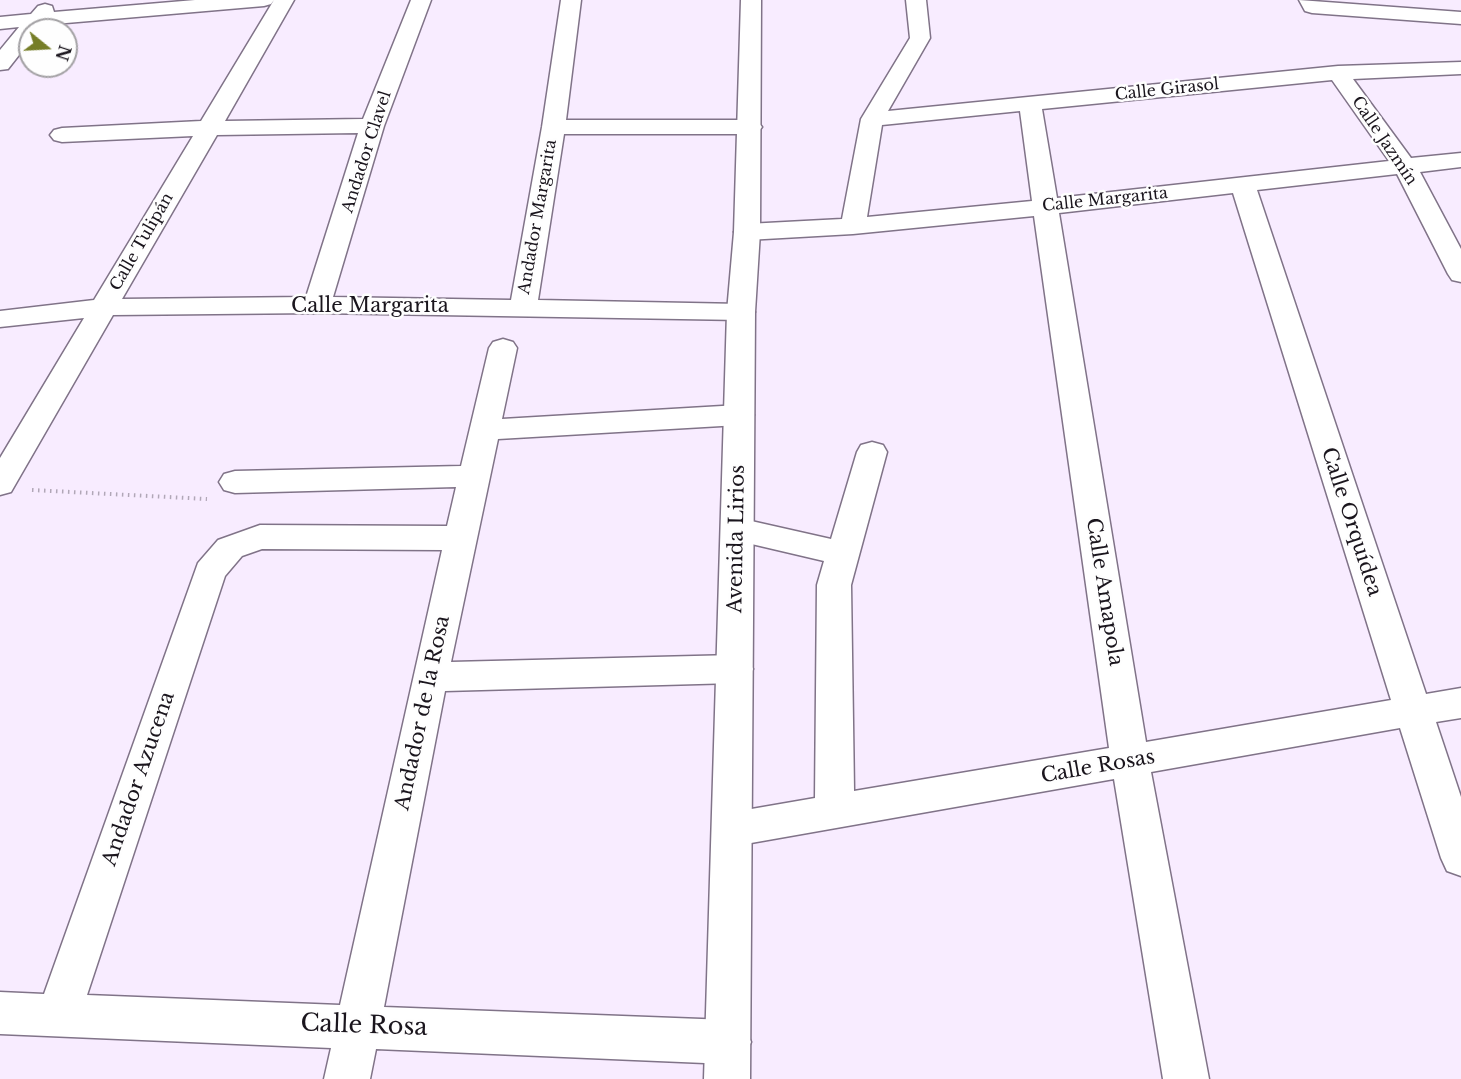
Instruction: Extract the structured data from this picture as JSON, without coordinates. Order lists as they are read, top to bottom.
{
  "streets": {
    "street": [
      "Calle Girasol",
      "Calle Jazmín",
      "Andador Clavel",
      "Calle Margarita",
      "Andador Margarita",
      "Calle Tulipán",
      "Calle Orquídea",
      "Avenida Lirios",
      "Calle Amapola",
      "Andador de la Rosa",
      "Calle Rosas",
      "Andador Azucena",
      "Calle Rosa"
    ]
  },
  "crossings": [
    ["Calle Girasol", "Calle Jazmín"],
    ["Calle Girasol", "Calle Amapola"],
    ["Calle Jazmín", "Calle Margarita"],
    ["Andador Clavel", "Calle Margarita"],
    ["Calle Margarita", "Andador Margarita"],
    ["Calle Margarita", "Calle Tulipán"],
    ["Calle Margarita", "Calle Orquídea"],
    ["Calle Margarita", "Avenida Lirios"],
    ["Calle Margarita", "Calle Amapola"],
    ["Calle Orquídea", "Calle Rosas"],
    ["Avenida Lirios", "Calle Rosas"],
    ["Avenida Lirios", "Calle Rosa"],
    ["Calle Amapola", "Calle Rosas"],
    ["Andador de la Rosa", "Andador Azucena"],
    ["Andador de la Rosa", "Calle Rosa"],
    ["Andador Azucena", "Calle Rosa"]
  ],
  "north": "right"
}
